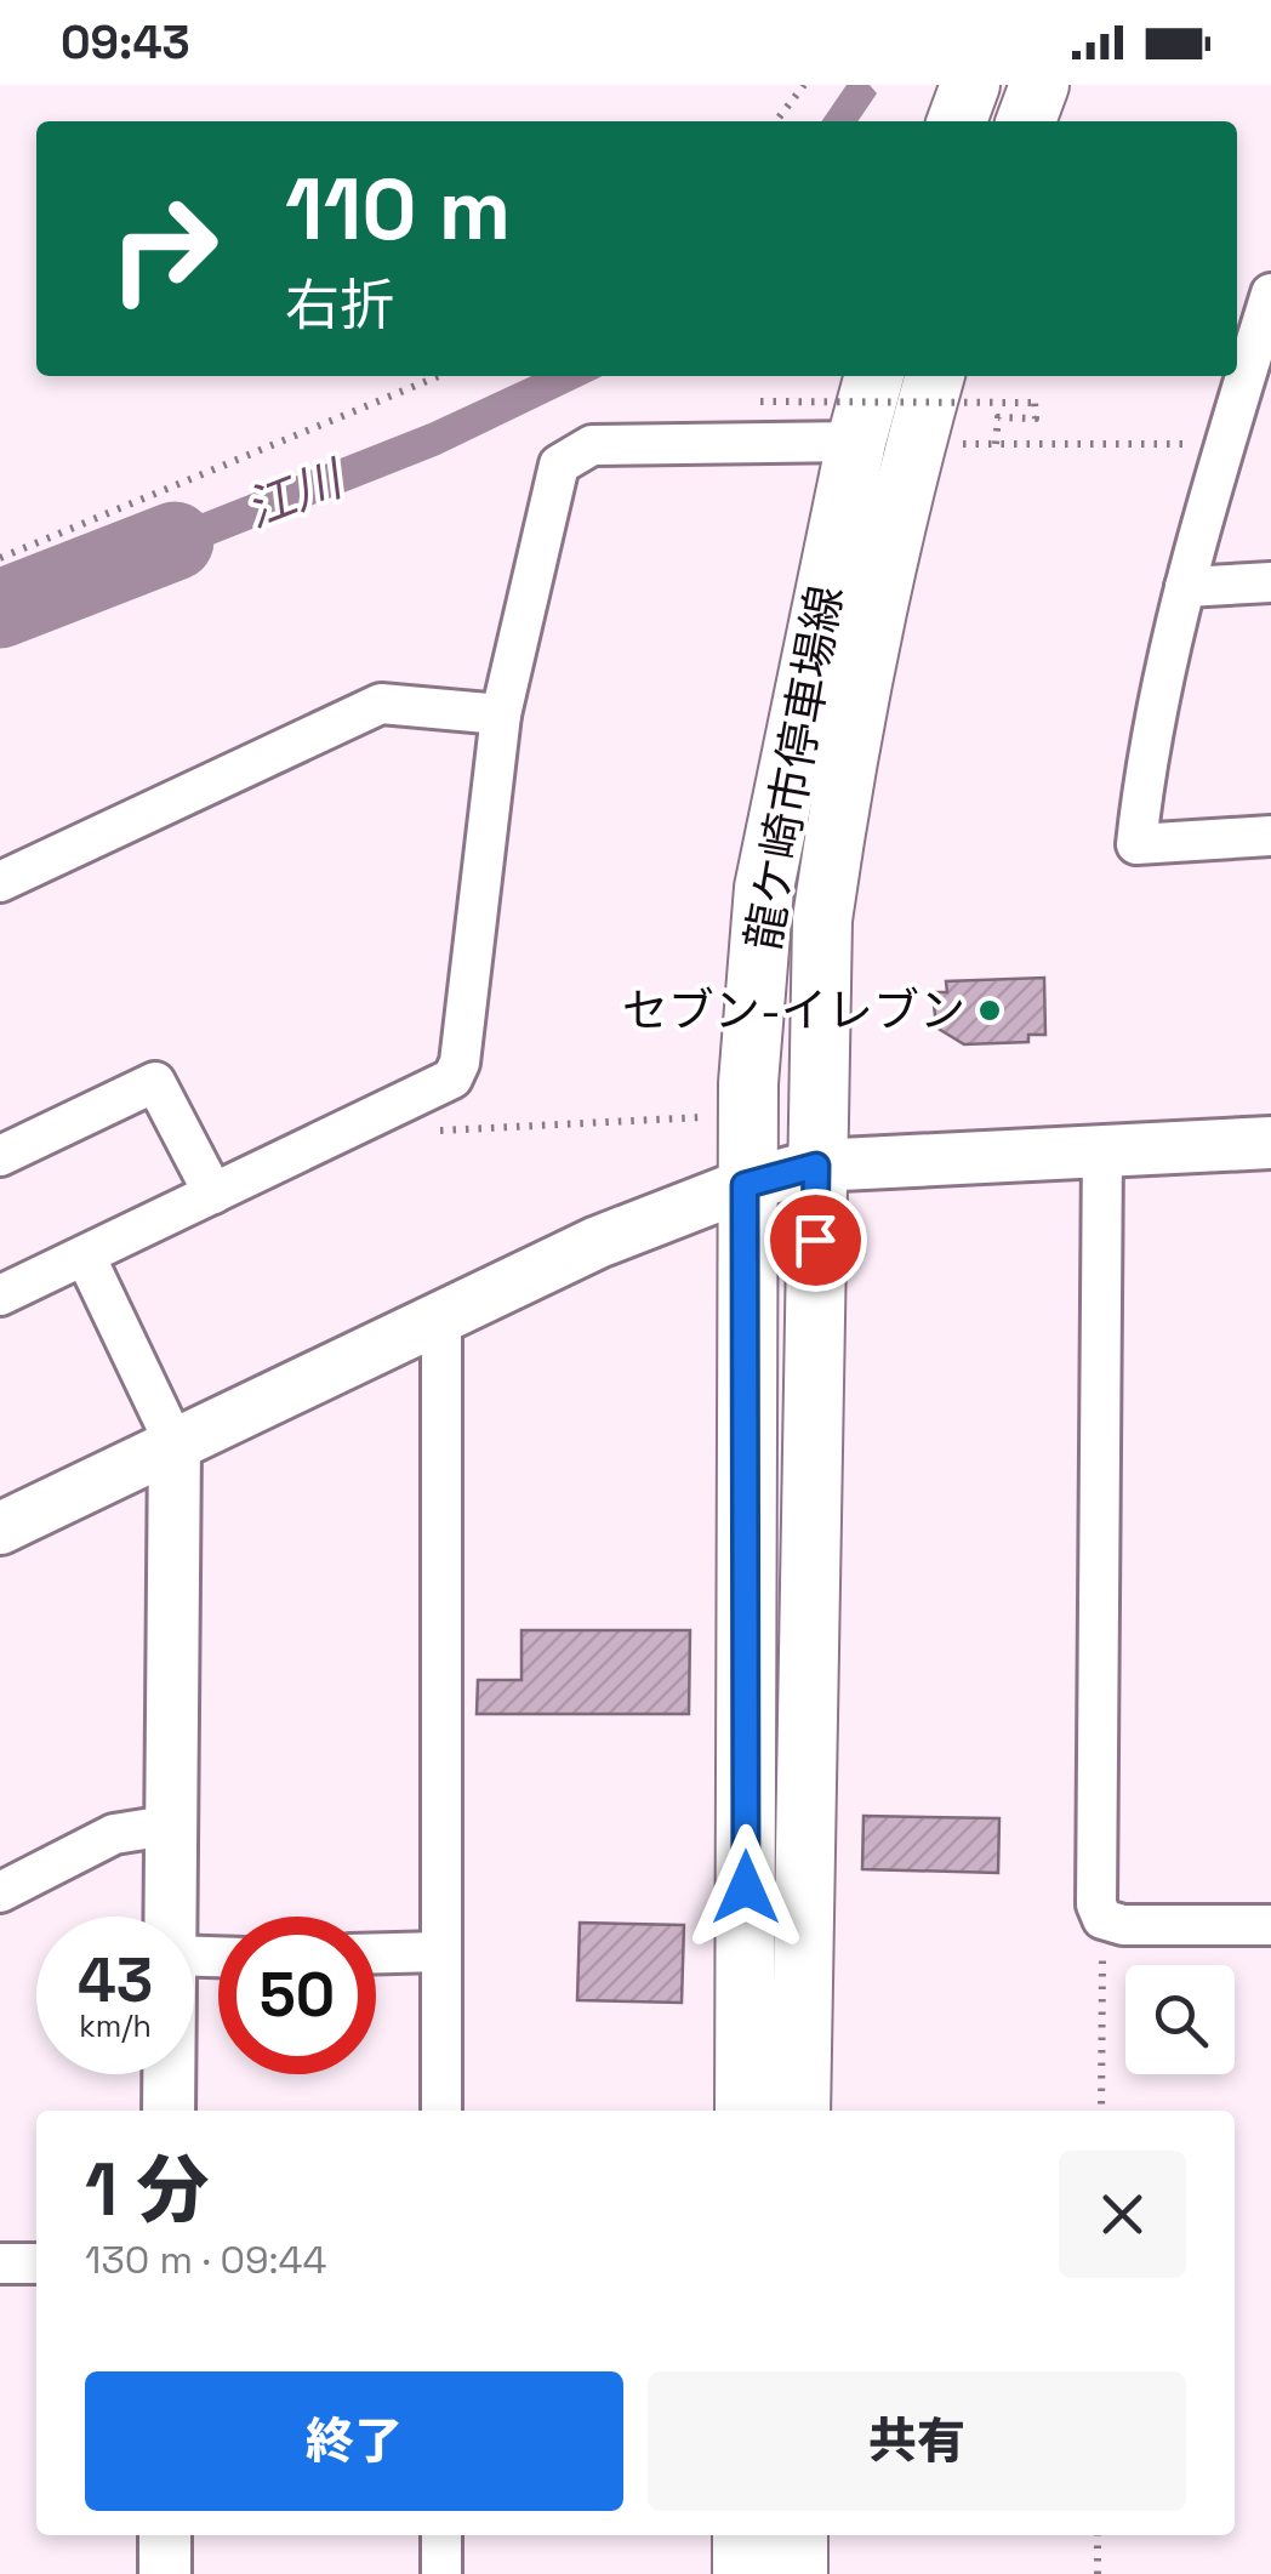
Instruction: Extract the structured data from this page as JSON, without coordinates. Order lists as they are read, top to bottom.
{
  "streets": {
    "main road": ["龍ケ崎市停車場線"]
  },
  "water": ["江川"],
  "places": ["セブン-イレブン"],
  "page": {
    "status": "09:43",
    "turn": ["110 m", "右折"],
    "speed": "43 km/h",
    "limit": "50",
    "heading": ["1 分", "130 m · 09:44"],
    "buttons": ["終了", "共有"]
  }
}
